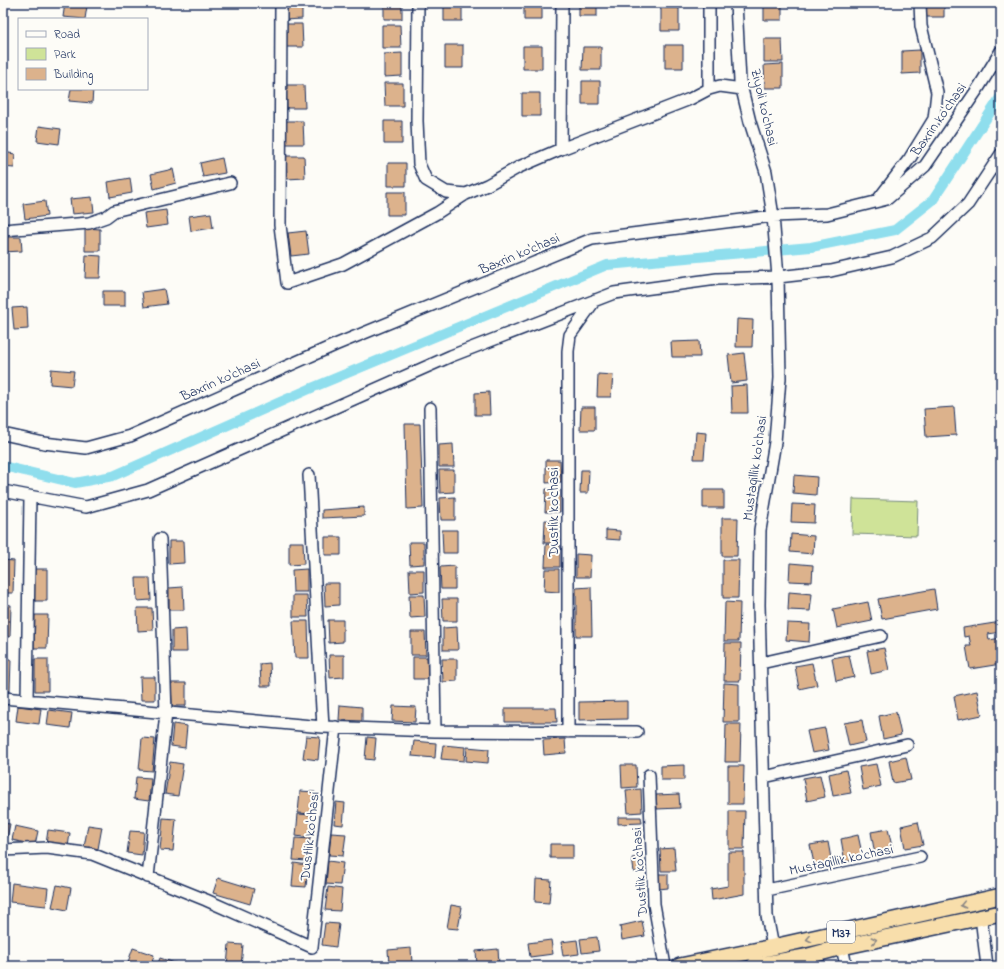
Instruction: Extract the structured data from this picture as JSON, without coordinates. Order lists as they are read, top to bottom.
{
  "streets": {
    "highway": ["M37"],
    "street": [
      "Ziyoli ko'chasi",
      "Baxrin ko'chasi",
      "Mustaqillik ko'chasi",
      "Dustlik ko'chasi"
    ]
  },
  "crossings": [
    ["Ziyoli ko'chasi", "Baxrin ko'chasi"],
    ["Ziyoli ko'chasi", "Mustaqillik ko'chasi"],
    ["Mustaqillik ko'chasi", "M37"]
  ],
  "legend": ["Road", "Park", "Building"]
}
